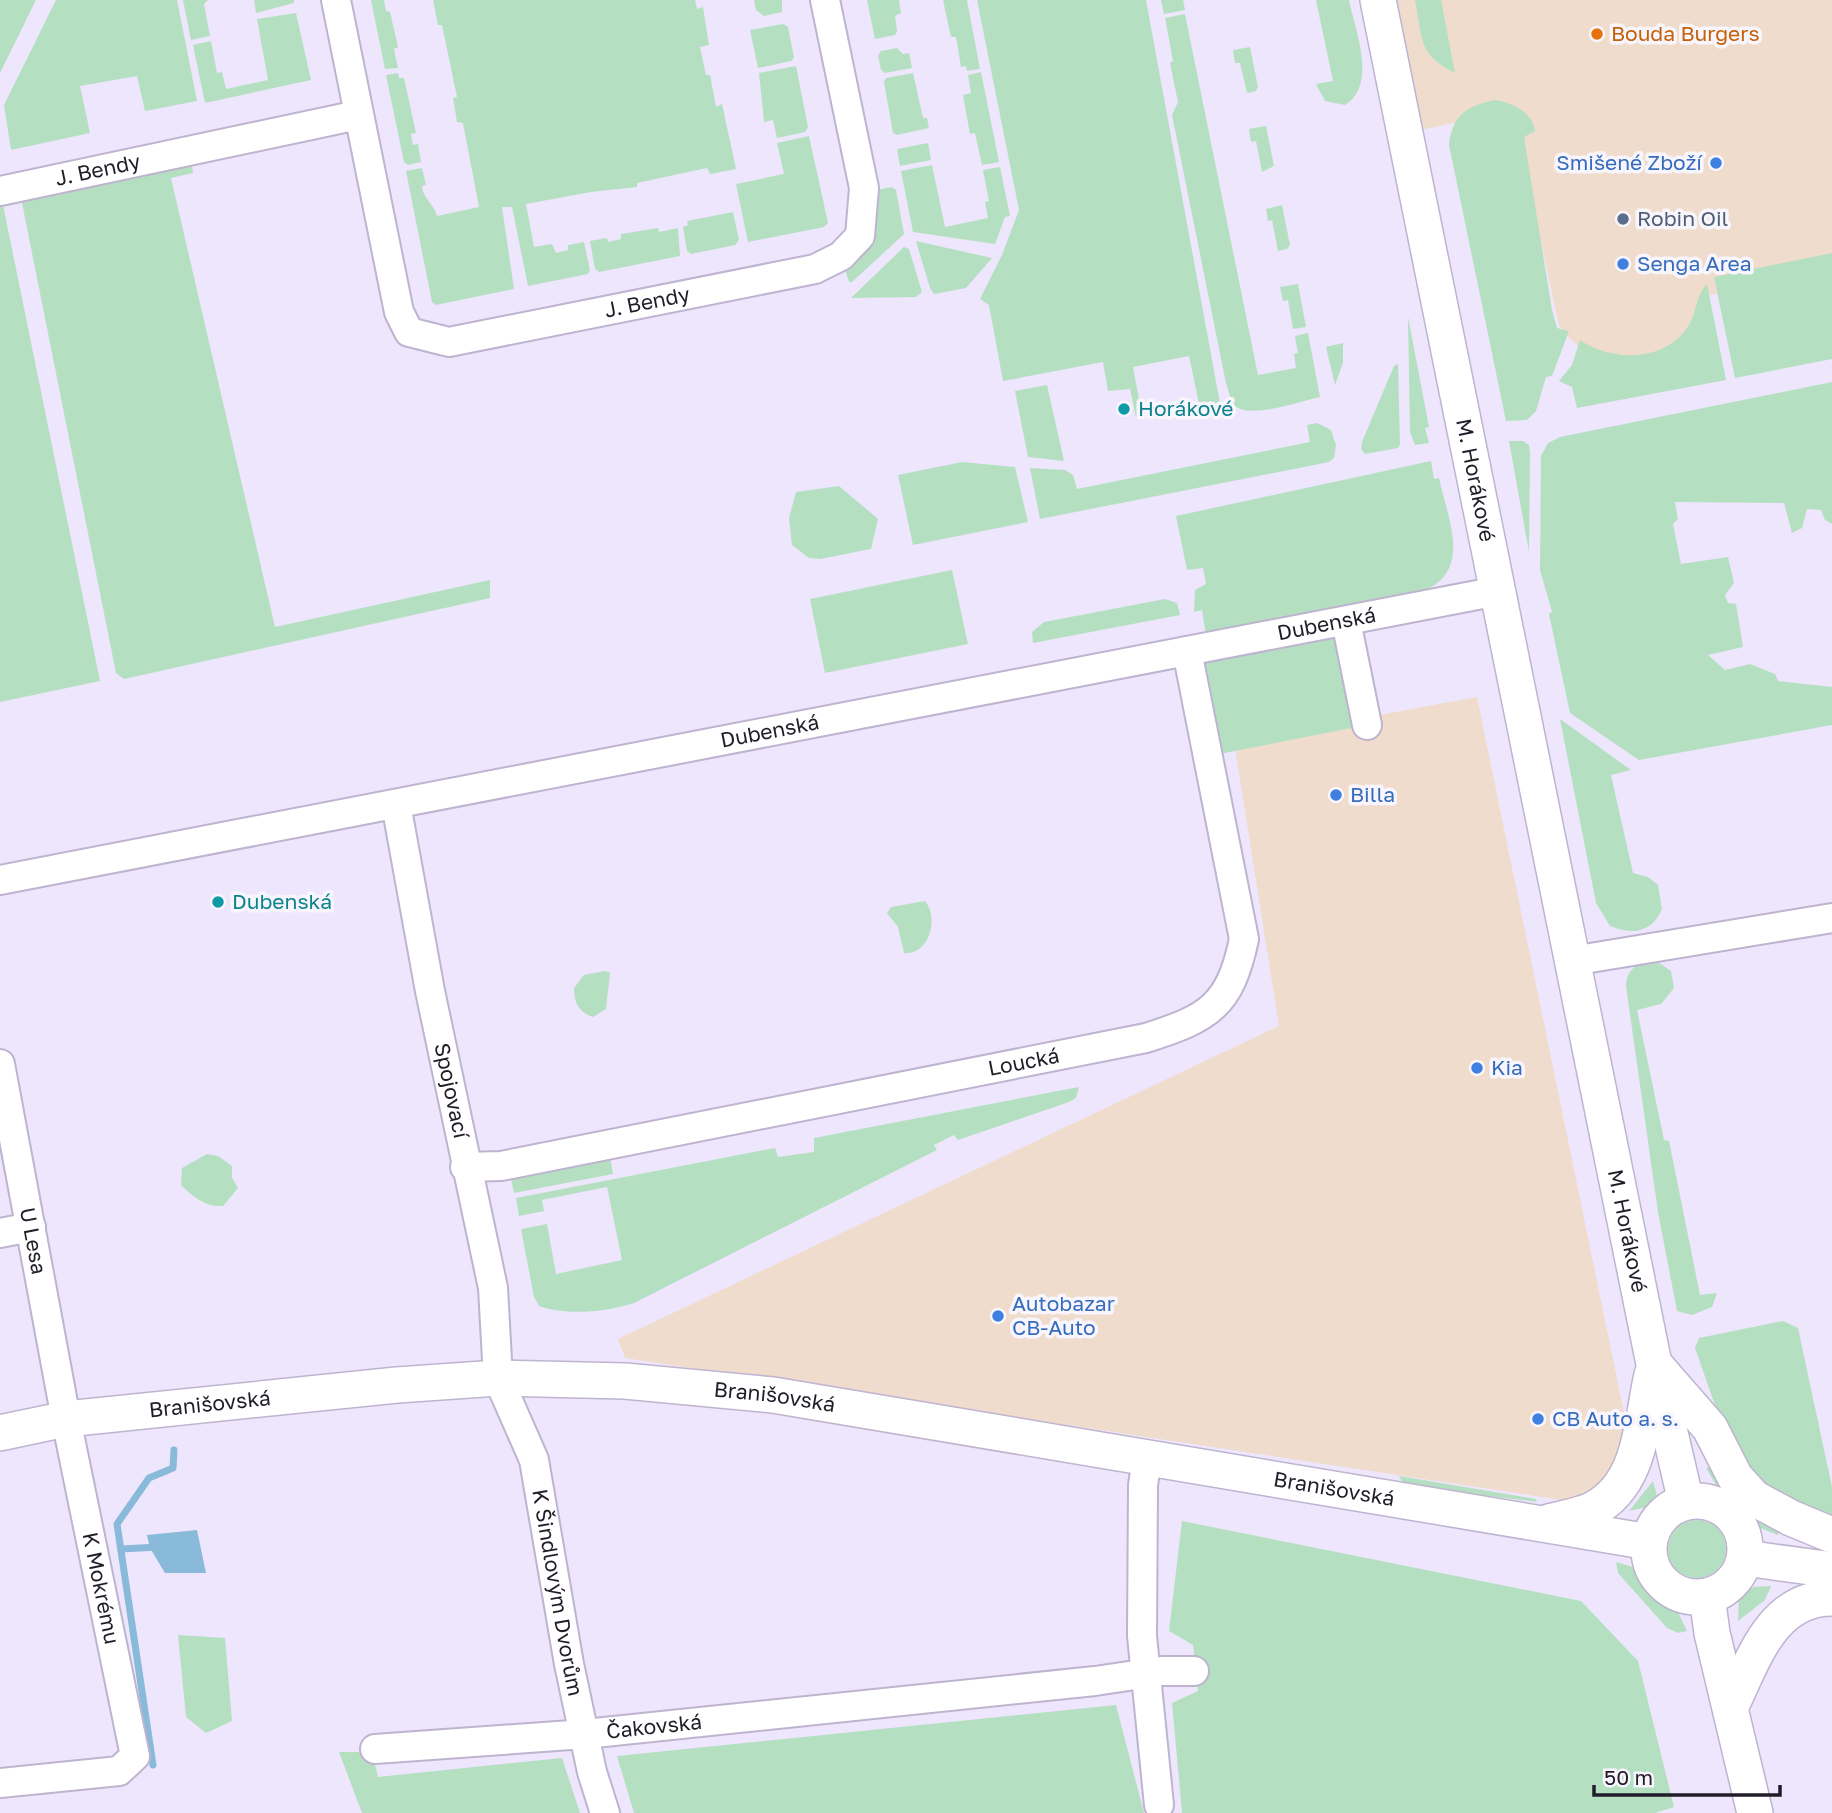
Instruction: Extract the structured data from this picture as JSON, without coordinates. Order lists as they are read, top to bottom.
{
  "streets": {
    "street": [
      "J. Bendy",
      "M. Horákové",
      "Dubenská",
      "Loucká",
      "Spojovací",
      "U Lesa",
      "Branišovská",
      "K Mokrému",
      "K Šindlovým Dvorům",
      "Čakovská"
    ]
  },
  "crossings": [
    ["M. Horákové", "Dubenská"],
    ["M. Horákové", "Branišovská"],
    ["Dubenská", "Loucká"],
    ["Dubenská", "Spojovací"],
    ["Loucká", "Spojovací"],
    ["Spojovací", "Branišovská"],
    ["Spojovací", "K Šindlovým Dvorům"],
    ["U Lesa", "Branišovská"],
    ["U Lesa", "K Mokrému"],
    ["Branišovská", "K Mokrému"],
    ["Branišovská", "K Šindlovým Dvorům"],
    ["K Šindlovým Dvorům", "Čakovská"]
  ],
  "places": [
    "Bouda Burgers",
    "Smišené Zboží",
    "Robin Oil",
    "Senga Area",
    "Horákové",
    "Billa",
    "Dubenská",
    "Kia",
    "Autobazar CB-Auto",
    "CB Auto a. s."
  ],
  "scale_bar": "50 m"
}
